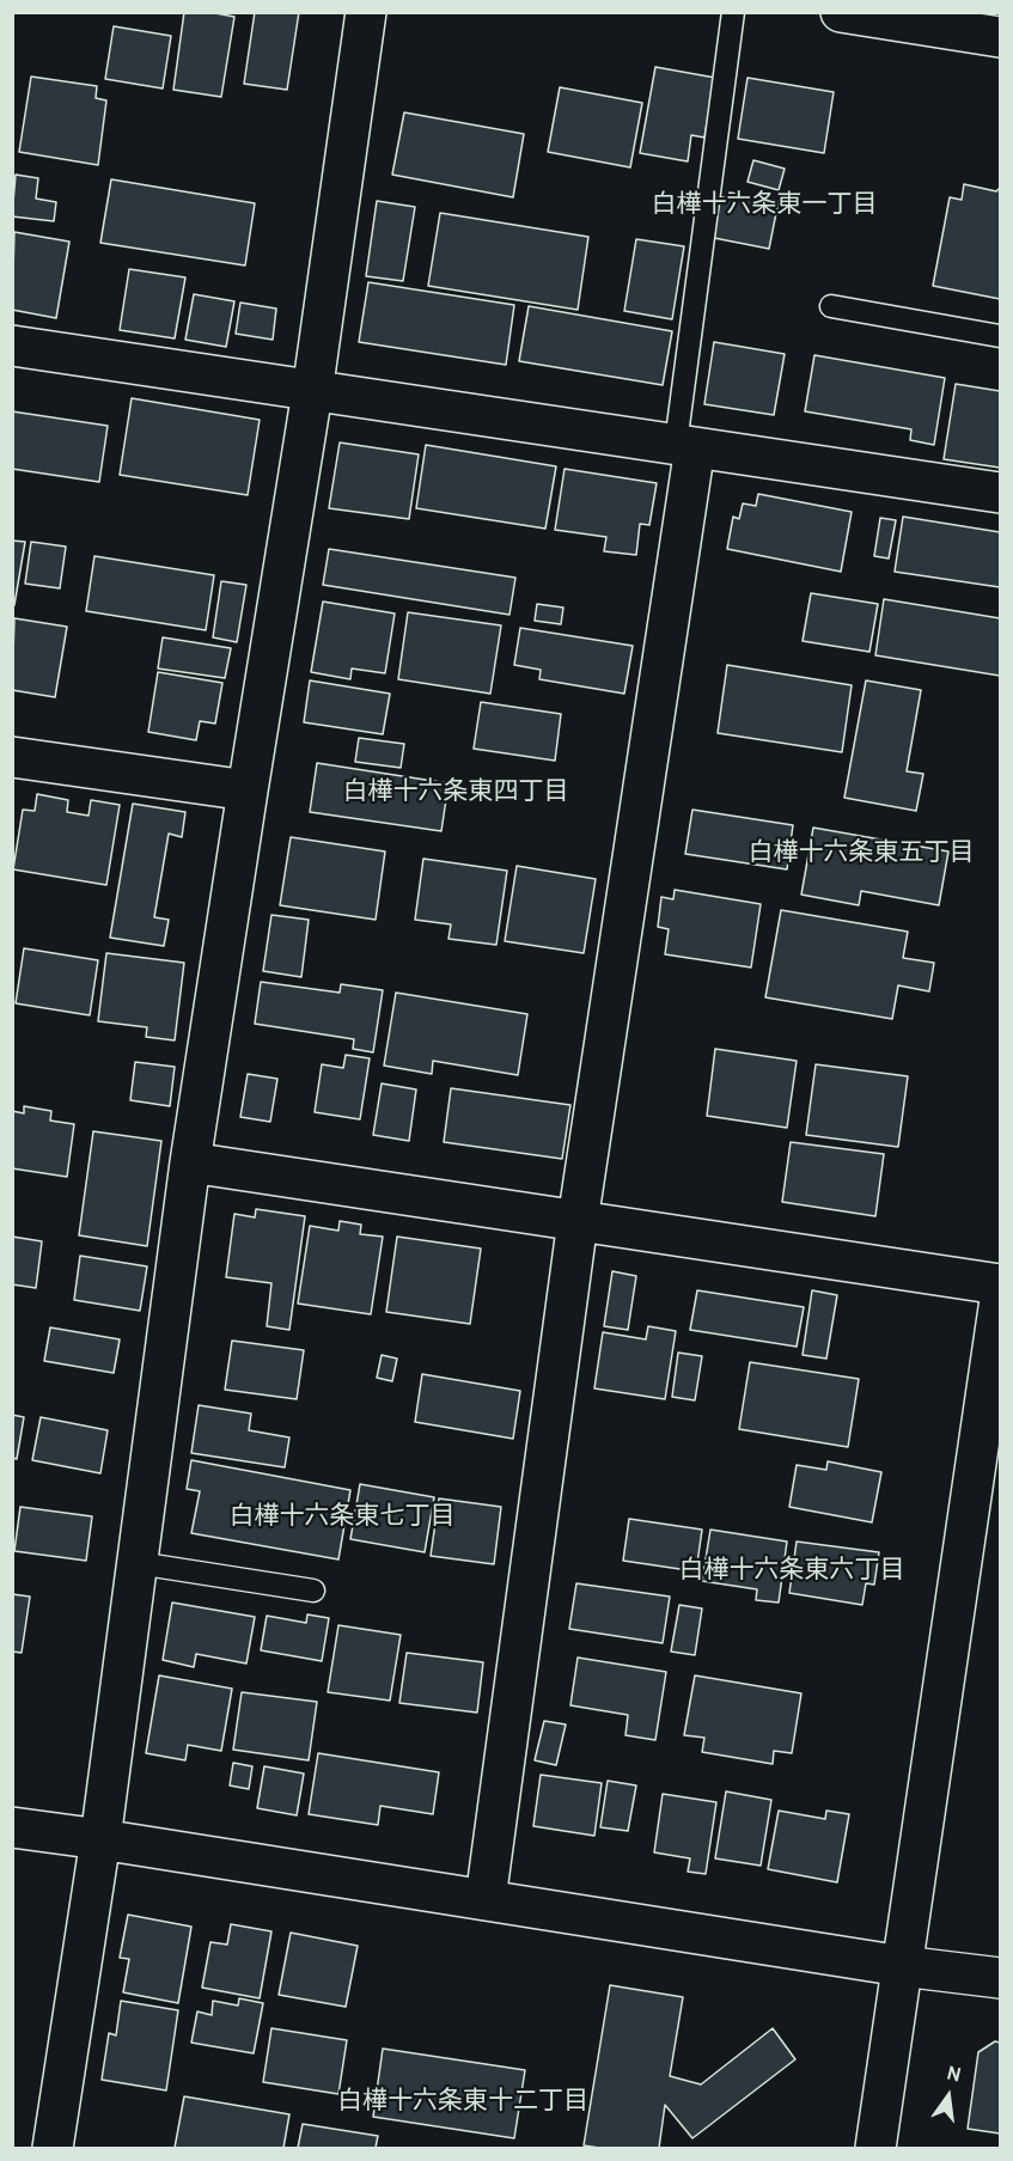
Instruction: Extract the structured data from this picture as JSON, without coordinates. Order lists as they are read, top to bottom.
{
  "districts": [
    "白樺十六条東一丁目",
    "白樺十六条東四丁目",
    "白樺十六条東五丁目",
    "白樺十六条東七丁目",
    "白樺十六条東六丁目",
    "白樺十六条東十二丁目"
  ],
  "north": "top"
}
